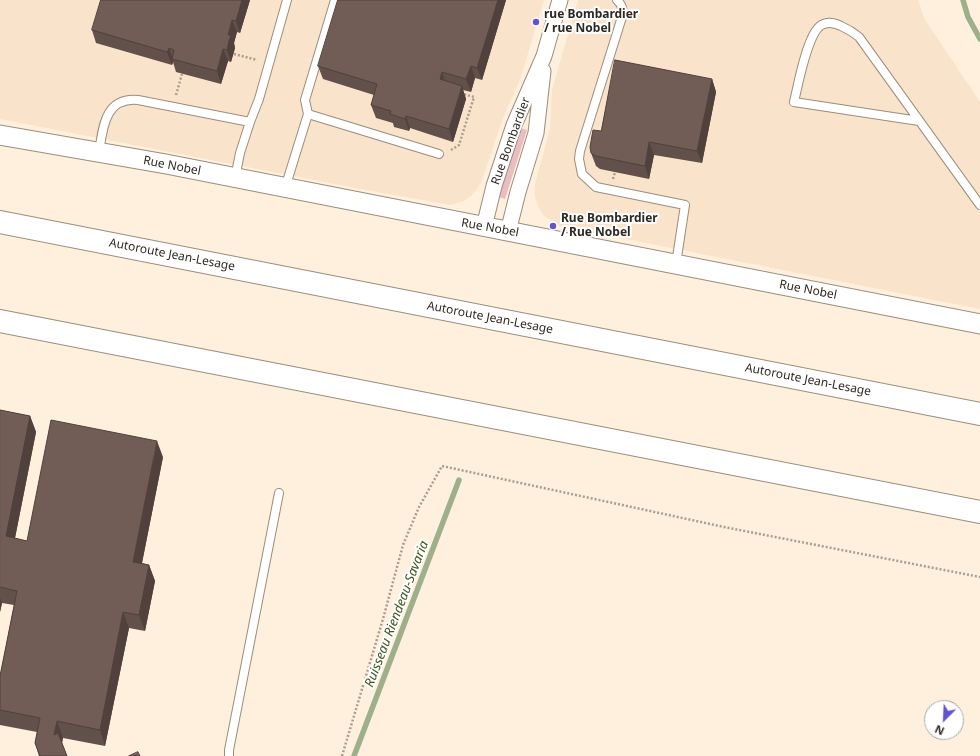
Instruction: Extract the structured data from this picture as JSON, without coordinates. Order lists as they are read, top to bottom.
{
  "streets": {
    "highway": ["Autoroute Jean-Lesage"],
    "street": ["Rue Bombardier", "Rue Nobel"]
  },
  "crossings": [
    ["Rue Bombardier", "Rue Nobel"]
  ],
  "water": ["Ruisseau Riendeau-Savaria"],
  "places": ["rue Bombardier / rue Nobel", "Rue Bombardier / Rue Nobel"],
  "north": "bottom left"
}
